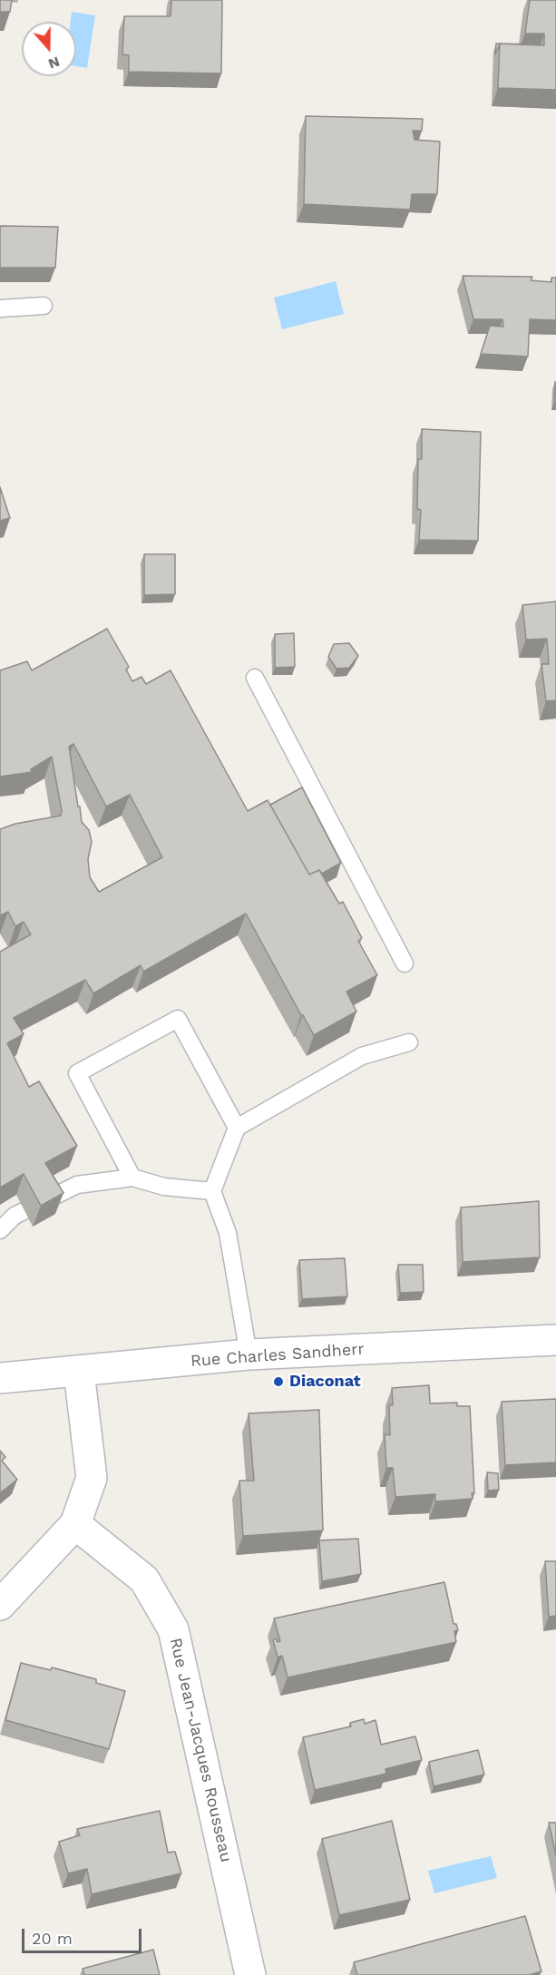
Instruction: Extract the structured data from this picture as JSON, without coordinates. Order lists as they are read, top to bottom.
{
  "streets": {
    "street": ["Rue Charles Sandherr", "Rue Jean-Jacques Rousseau"]
  },
  "places": ["Diaconat"],
  "scale_bar": "20 m",
  "north": "bottom"
}
